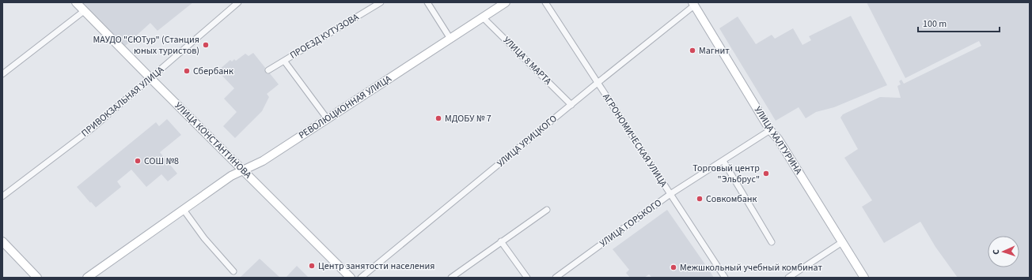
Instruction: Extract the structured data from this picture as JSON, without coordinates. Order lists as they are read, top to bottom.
{
  "streets": {
    "street": [
      "ПРОЕЗД КУТУЗОВА",
      "УЛИЦА 8 МАРТА",
      "ПРИВОКЗАЛЬНАЯ УЛИЦА",
      "РЕВОЛЮЦИОННАЯ УЛИЦА",
      "УЛИЦА КОНСТАНТИНОВА",
      "АГРОНОМИЧЕСКАЯ УЛИЦА",
      "УЛИЦА ХАЛТУРИНА",
      "УЛИЦА УРИЦКОГО",
      "УЛИЦА ГОРЬКОГО"
    ]
  },
  "crossings": [
    ["УЛИЦА 8 МАРТА", "РЕВОЛЮЦИОННАЯ УЛИЦА"],
    ["УЛИЦА 8 МАРТА", "УЛИЦА УРИЦКОГО"],
    ["ПРИВОКЗАЛЬНАЯ УЛИЦА", "УЛИЦА КОНСТАНТИНОВА"],
    ["РЕВОЛЮЦИОННАЯ УЛИЦА", "УЛИЦА КОНСТАНТИНОВА"],
    ["АГРОНОМИЧЕСКАЯ УЛИЦА", "УЛИЦА УРИЦКОГО"],
    ["АГРОНОМИЧЕСКАЯ УЛИЦА", "УЛИЦА ГОРЬКОГО"],
    ["УЛИЦА ХАЛТУРИНА", "УЛИЦА УРИЦКОГО"],
    ["УЛИЦА ХАЛТУРИНА", "УЛИЦА ГОРЬКОГО"]
  ],
  "places": [
    "МАУДО \"СЮТур\" (Станция юных туристов)",
    "Магнит",
    "Сбербанк",
    "МДОБУ № 7",
    "СОШ №8",
    "Торговый центр \"Эльбрус\"",
    "Совкомбанк",
    "Центр занятости населения",
    "Межшкольный учебный комбинат"
  ],
  "scale_bar": "100 m",
  "north": "left"
}
